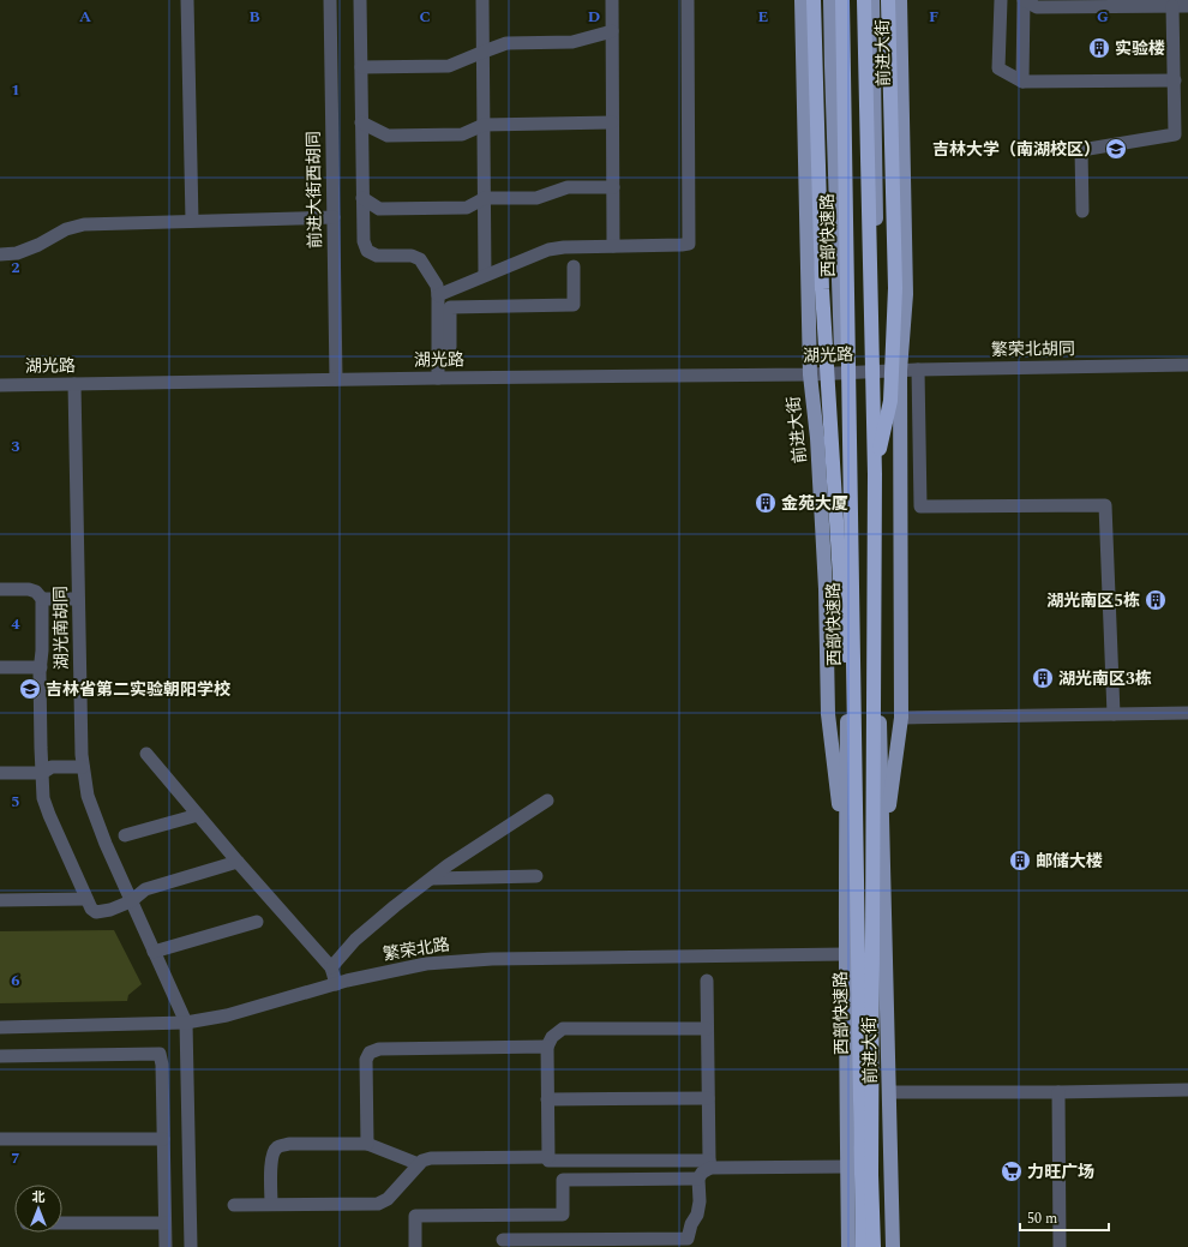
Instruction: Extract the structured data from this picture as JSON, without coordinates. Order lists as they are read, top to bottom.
{
  "streets": {
    "highway": ["西部快速路"],
    "main road": ["前进大街"],
    "street": [
      "前进大街西胡同",
      "繁荣北胡同",
      "湖光路",
      "湖光南胡同",
      "繁荣北路"
    ]
  },
  "crossings": [
    ["前进大街", "繁荣北胡同"],
    ["前进大街", "湖光路"],
    ["前进大街", "繁荣北路"],
    ["前进大街西胡同", "湖光路"],
    ["繁荣北胡同", "湖光路"],
    ["湖光路", "湖光南胡同"],
    ["湖光南胡同", "繁荣北路"]
  ],
  "places": {
    "building": [
      "实验楼",
      "金苑大厦",
      "湖光南区5栋",
      "湖光南区3栋",
      "邮储大楼"
    ],
    "school or university": ["吉林大学（南湖校区）", "吉林省第二实验朝阳学校"],
    "supermarket": ["力旺广场"]
  },
  "scale_bar": "50 m",
  "north": "top",
  "grid": {
    "columns": [
      "A",
      "B",
      "C",
      "D",
      "E",
      "F",
      "G"
    ],
    "rows": [
      "1",
      "2",
      "3",
      "4",
      "5",
      "6",
      "7"
    ]
  }
}
